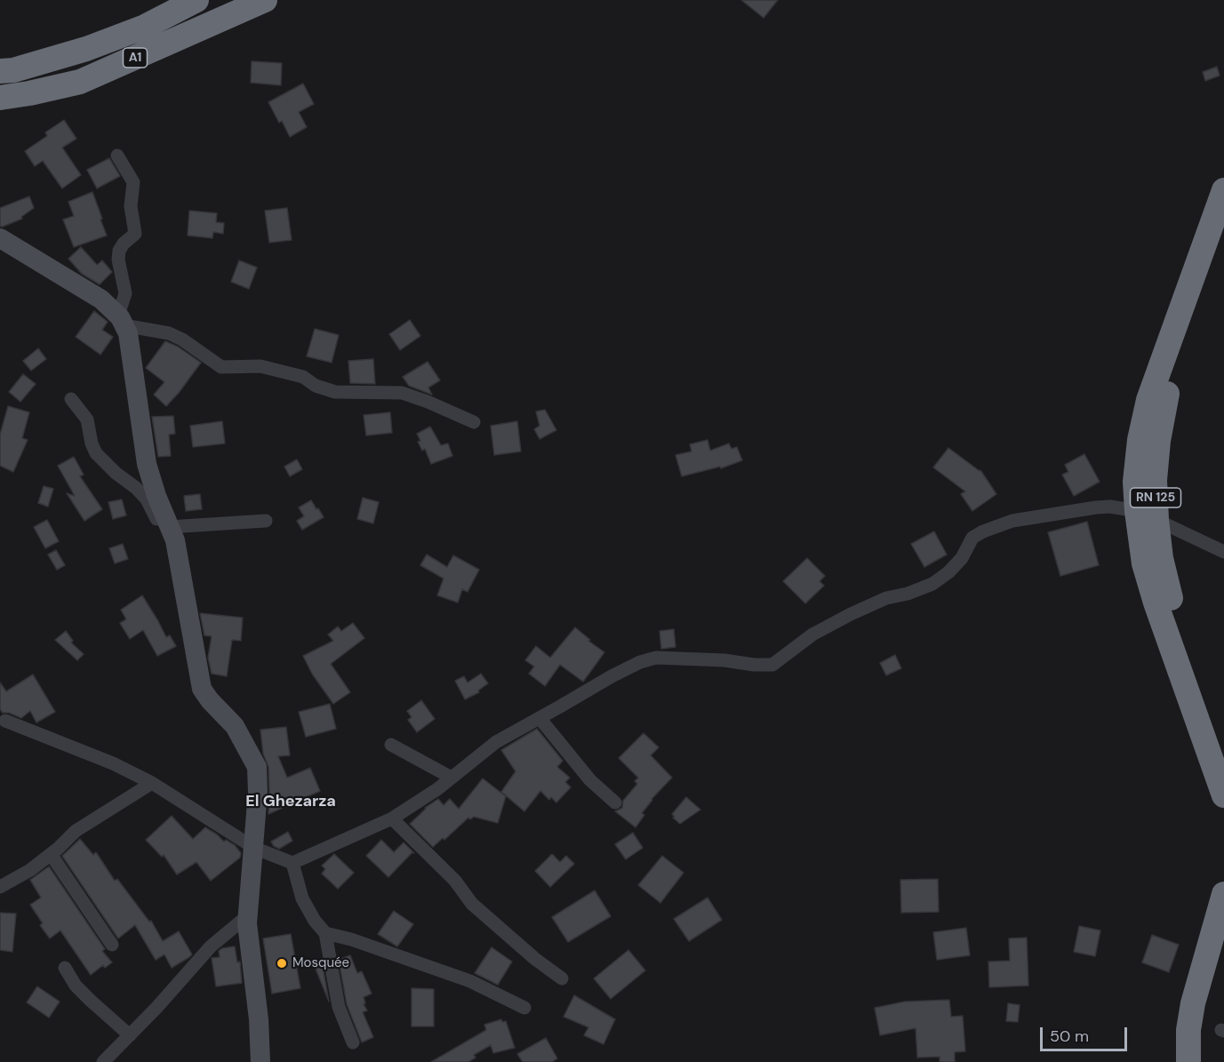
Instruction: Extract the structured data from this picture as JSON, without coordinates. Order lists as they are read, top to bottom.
{
  "streets": {
    "highway": ["A1", "RN 125"]
  },
  "districts": ["El Ghezarza"],
  "places": ["Mosquée"],
  "scale_bar": "50 m"
}
